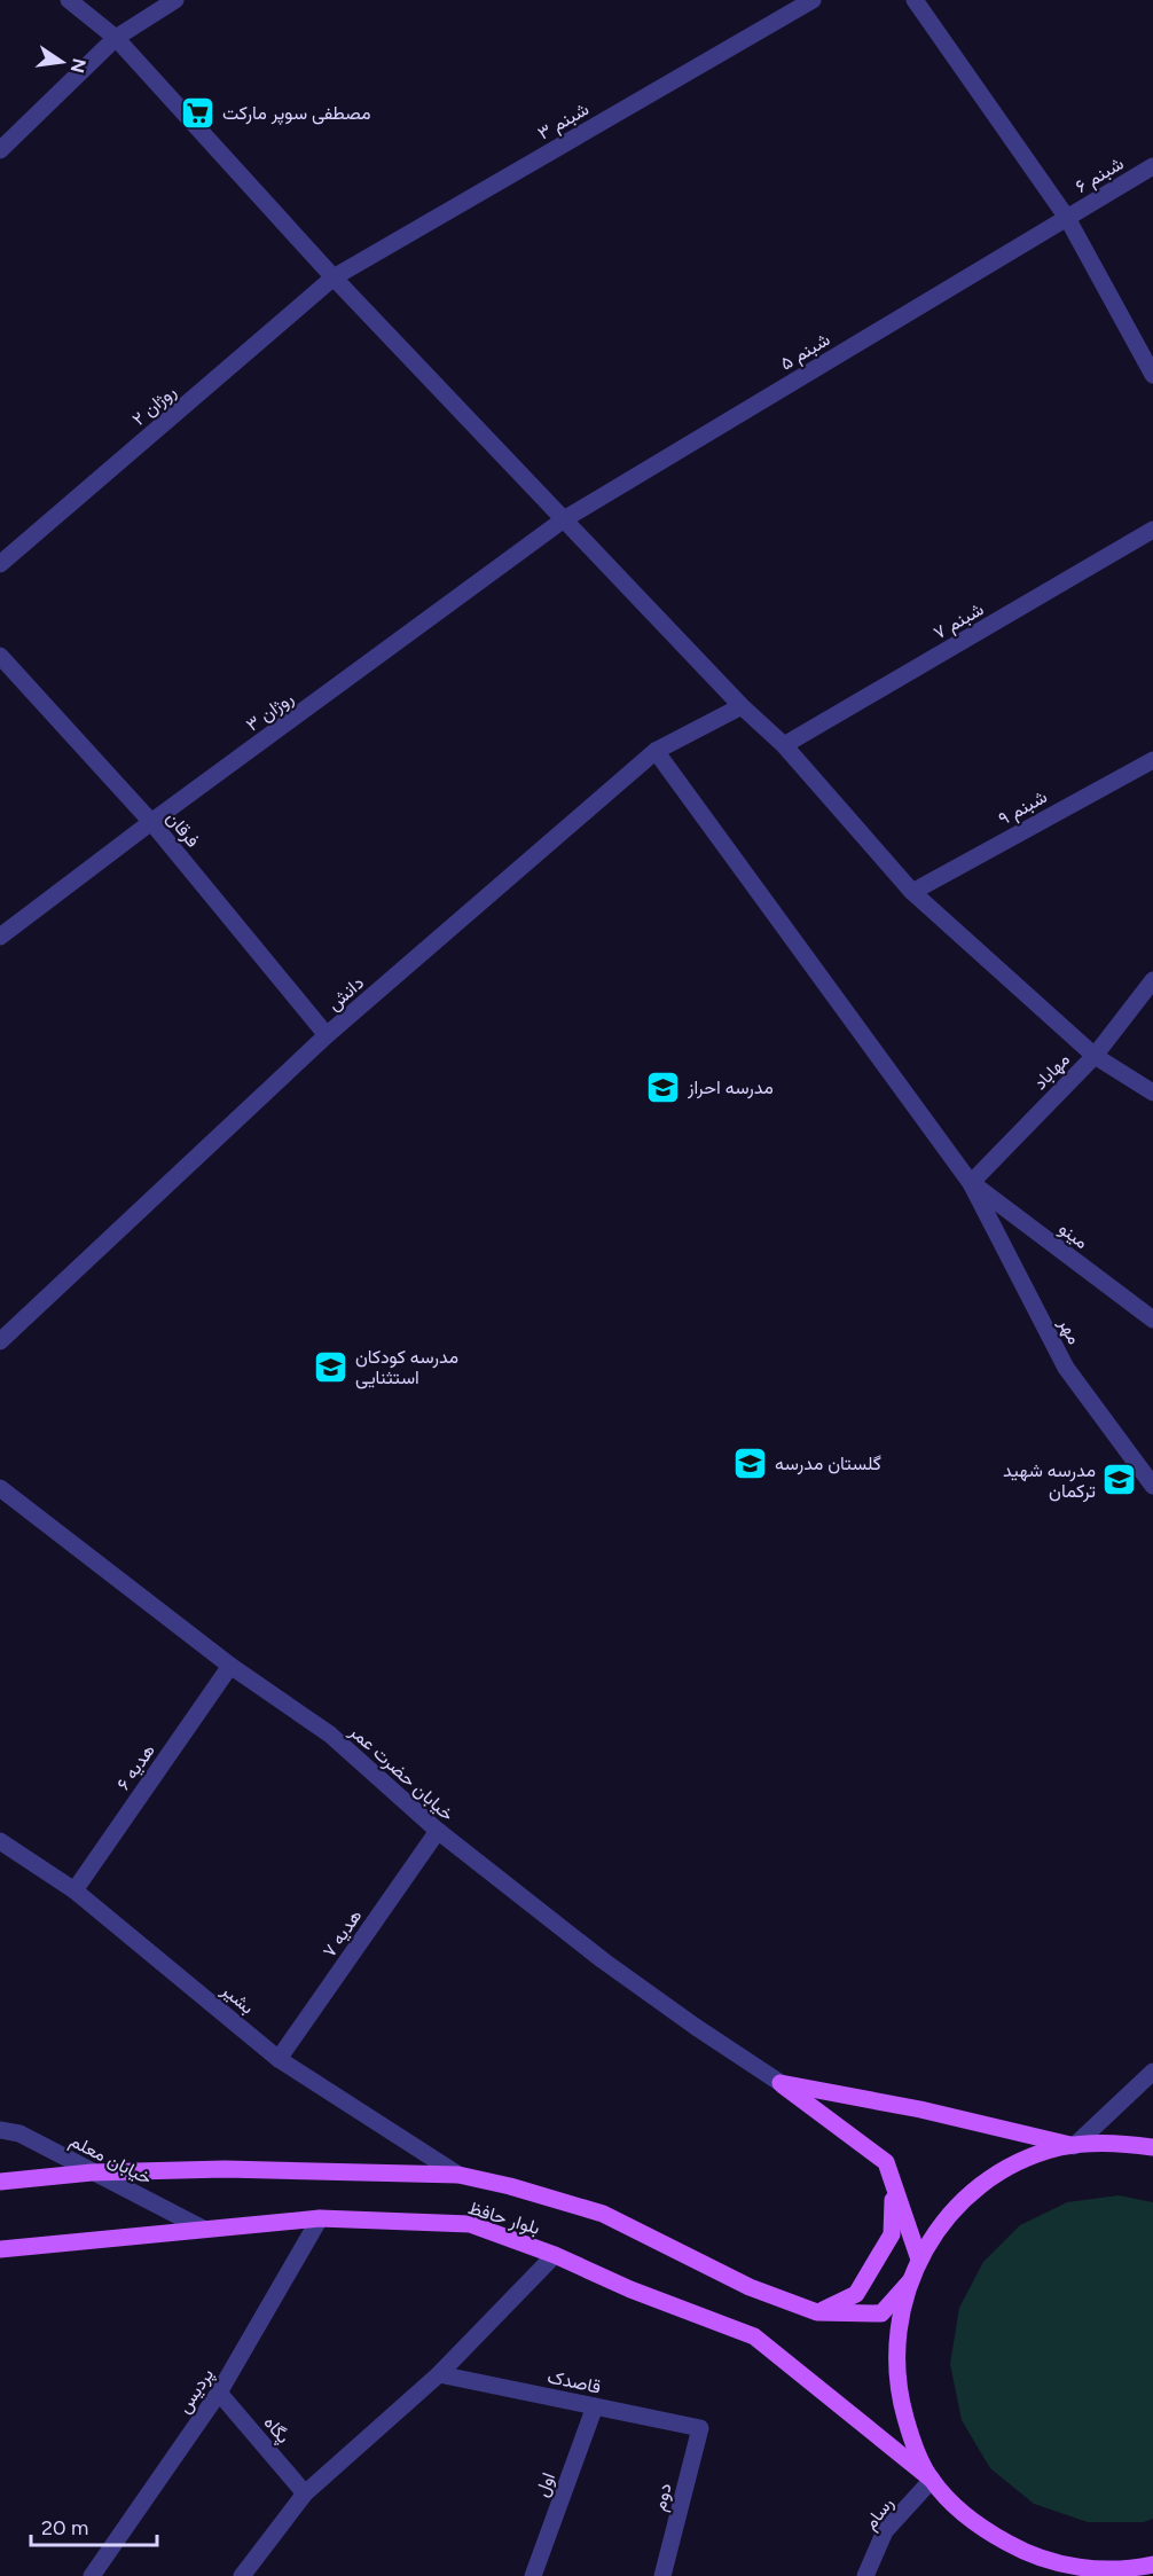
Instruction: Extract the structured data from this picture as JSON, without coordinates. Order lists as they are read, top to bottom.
{
  "streets": {
    "main road": ["بلوار حافظ"],
    "street": [
      "شبنم ۳",
      "شبنم ۶",
      "شبنم ۵",
      "روژان ۲",
      "شبنم ۷",
      "روژان ۳",
      "شبنم ۹",
      "فرقان",
      "دانش",
      "مهاباد",
      "مینو",
      "مهر",
      "هدیه ۶",
      "خیابان حضرت عمر",
      "هدیه ۷",
      "بشیر",
      "خیابان معلم",
      "قاصدک",
      "پردیس",
      "پگاه",
      "اول",
      "دوم",
      "رسام"
    ]
  },
  "crossings": [
    ["شبنم ۳", "روژان ۲"],
    ["شبنم ۶", "شبنم ۵"],
    ["شبنم ۵", "روژان ۳"],
    ["روژان ۳", "فرقان"],
    ["فرقان", "دانش"],
    ["مهاباد", "مینو"],
    ["مهاباد", "مهر"],
    ["مینو", "مهر"],
    ["هدیه ۶", "خیابان حضرت عمر"],
    ["هدیه ۶", "بشیر"],
    ["خیابان حضرت عمر", "هدیه ۷"],
    ["هدیه ۷", "بشیر"],
    ["بشیر", "بلوار حافظ"],
    ["خیابان معلم", "بلوار حافظ"],
    ["بلوار حافظ", "پردیس"],
    ["بلوار حافظ", "رسام"],
    ["قاصدک", "اول"],
    ["قاصدک", "دوم"],
    ["پردیس", "پگاه"]
  ],
  "places": {
    "supermarket": ["مصطفی سوپر مارکت"],
    "school or university": [
      "مدرسه احراز",
      "مدرسه کودکان استثنایی",
      "گلستان مدرسه",
      "مدرسه شهید ترکمان"
    ]
  },
  "scale_bar": "20 m",
  "north": "right"
}
